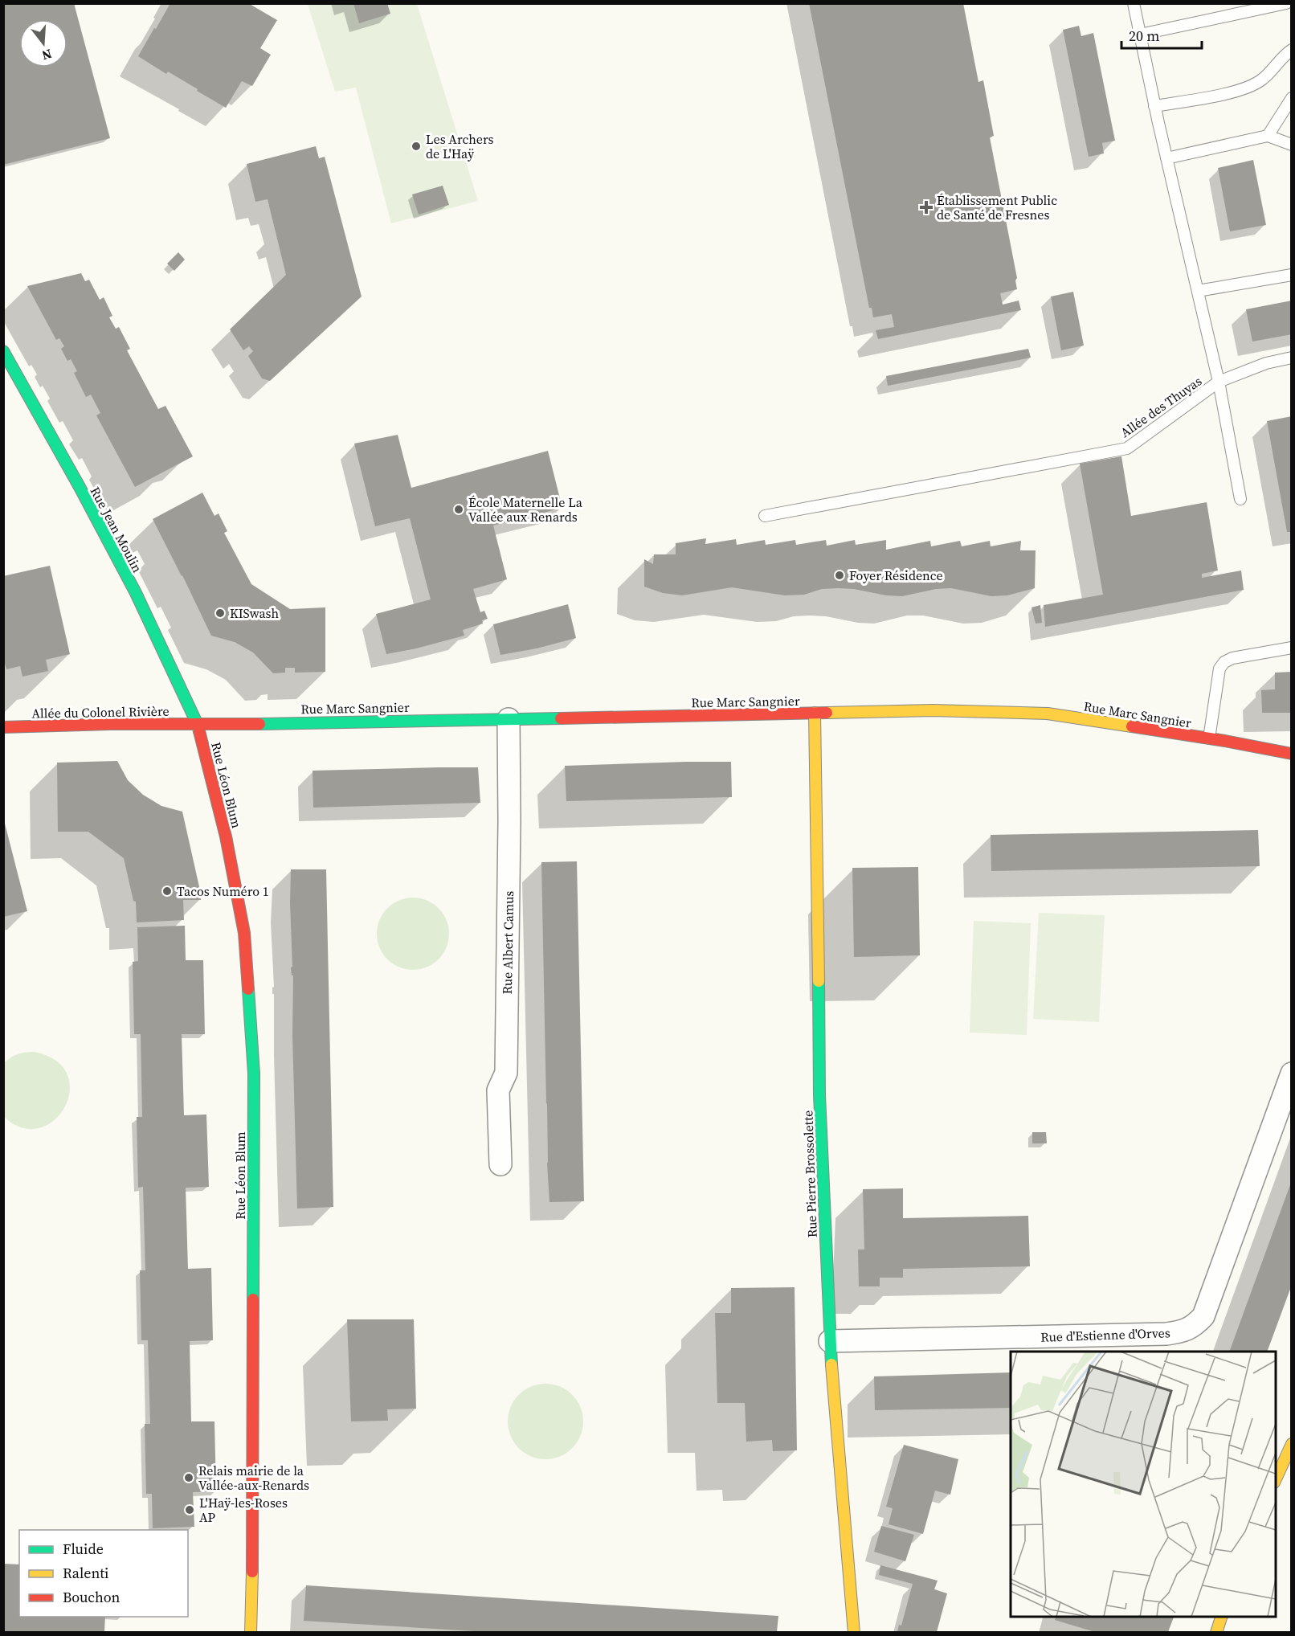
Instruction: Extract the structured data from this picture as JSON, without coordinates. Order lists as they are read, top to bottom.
{
  "streets": {
    "street": [
      "Rue Jean Moulin",
      "Rue Marc Sangnier",
      "Allée du Colonel Rivière",
      "Rue Léon Blum",
      "Rue Albert Camus",
      "Rue Pierre Brossolette",
      "Rue d'Estienne d'Orves"
    ],
    "lane": ["Allée des Thuyas"]
  },
  "crossings": [
    ["Rue Jean Moulin", "Rue Marc Sangnier"],
    ["Rue Jean Moulin", "Allée du Colonel Rivière"],
    ["Rue Jean Moulin", "Rue Léon Blum"],
    ["Rue Marc Sangnier", "Allée du Colonel Rivière"],
    ["Rue Marc Sangnier", "Rue Léon Blum"],
    ["Rue Marc Sangnier", "Rue Albert Camus"],
    ["Rue Marc Sangnier", "Rue Pierre Brossolette"],
    ["Allée du Colonel Rivière", "Rue Léon Blum"],
    ["Rue Pierre Brossolette", "Rue d'Estienne d'Orves"]
  ],
  "places": {
    "other": [
      "Les Archers de L'Haÿ",
      "École Maternelle La Vallée aux Renards",
      "Foyer Résidence",
      "KISwash",
      "Tacos Numéro 1",
      "Relais mairie de la Vallée-aux-Renards",
      "L'Haÿ-les-Roses AP"
    ],
    "health": ["Établissement Public de Santé de Fresnes"]
  },
  "legend": ["Fluide", "Ralenti", "Bouchon"],
  "scale_bar": "20 m",
  "north": "bottom"
}
